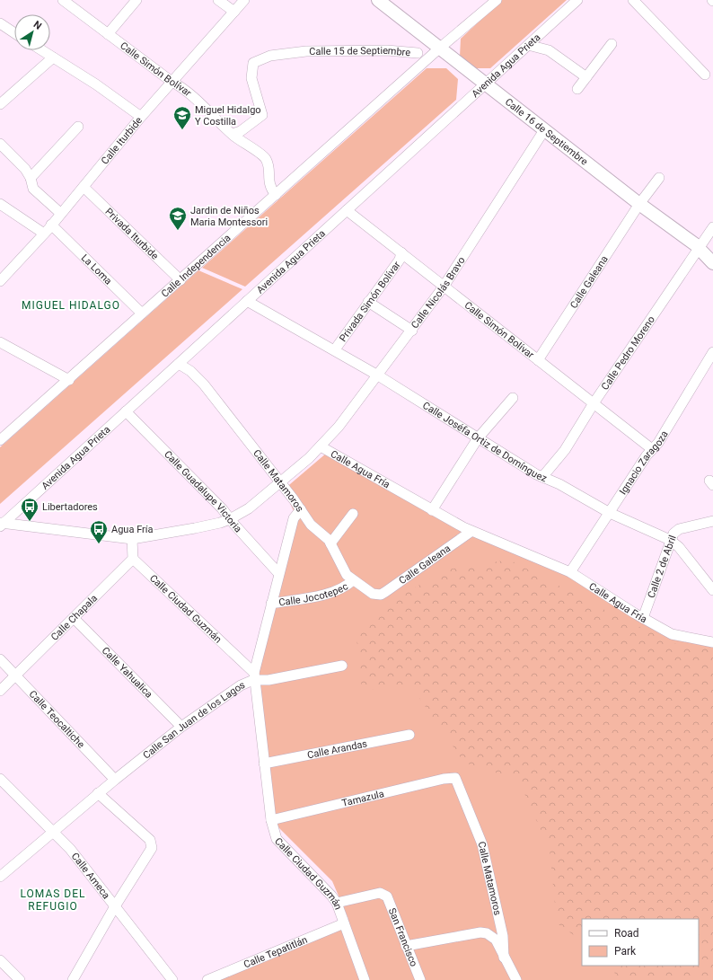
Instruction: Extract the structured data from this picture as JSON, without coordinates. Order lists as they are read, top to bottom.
{
  "streets": {
    "street": [
      "Calle 15 de Septiembre",
      "Avenida Agua Prieta",
      "Calle Simón Bolívar",
      "Calle 16 de Septiembre",
      "Calle Iturbide",
      "Privada Iturbide",
      "Calle Independencia",
      "La Loma",
      "Calle Galeana",
      "Calle Nicolás Bravo",
      "Privada Simón Bolívar",
      "Calle Pedro Moreno",
      "Calle Joséfa Ortiz de Domínguez",
      "Ignacio Zaragoza",
      "Calle Agua Fría",
      "Calle Matamoros",
      "Calle Guadalupe Victoria",
      "Calle 2 de Abril",
      "Calle Jocotepec",
      "Calle Ciudad Guzmán",
      "Calle Chapala",
      "Calle Yahualica",
      "Calle Teocaltiche",
      "Calle San Juan de los Lagos",
      "Calle Arandas",
      "Tamazula",
      "Calle Ameca",
      "San Francisco",
      "Calle Tepatitlán"
    ]
  },
  "crossings": [
    ["Calle 15 de Septiembre", "Calle Simón Bolívar"],
    ["Avenida Agua Prieta", "Calle Simón Bolívar"],
    ["Avenida Agua Prieta", "Calle 16 de Septiembre"],
    ["Avenida Agua Prieta", "Calle Joséfa Ortiz de Domínguez"],
    ["Avenida Agua Prieta", "Calle Agua Fría"],
    ["Avenida Agua Prieta", "Calle Matamoros"],
    ["Avenida Agua Prieta", "Calle Guadalupe Victoria"],
    ["Calle Simón Bolívar", "Calle Iturbide"],
    ["Calle Simón Bolívar", "Calle Independencia"],
    ["Calle Simón Bolívar", "Calle Galeana"],
    ["Calle Simón Bolívar", "Calle Nicolás Bravo"],
    ["Calle Simón Bolívar", "Privada Simón Bolívar"],
    ["Calle Simón Bolívar", "Calle Pedro Moreno"],
    ["Calle Simón Bolívar", "Ignacio Zaragoza"],
    ["Calle 16 de Septiembre", "Calle Independencia"],
    ["Calle 16 de Septiembre", "Calle Galeana"],
    ["Calle 16 de Septiembre", "Calle Nicolás Bravo"],
    ["Calle 16 de Septiembre", "Calle Pedro Moreno"],
    ["Calle Iturbide", "Privada Iturbide"],
    ["Calle Iturbide", "La Loma"],
    ["Privada Iturbide", "Calle Independencia"],
    ["Calle Independencia", "La Loma"],
    ["Calle Galeana", "Calle Agua Fría"],
    ["Calle Galeana", "Calle Matamoros"],
    ["Calle Nicolás Bravo", "Calle Joséfa Ortiz de Domínguez"],
    ["Calle Nicolás Bravo", "Calle Agua Fría"],
    ["Privada Simón Bolívar", "Calle Joséfa Ortiz de Domínguez"],
    ["Calle Pedro Moreno", "Calle Joséfa Ortiz de Domínguez"],
    ["Calle Joséfa Ortiz de Domínguez", "Ignacio Zaragoza"],
    ["Calle Joséfa Ortiz de Domínguez", "Calle 2 de Abril"],
    ["Ignacio Zaragoza", "Calle Agua Fría"],
    ["Calle Agua Fría", "Calle Matamoros"],
    ["Calle Agua Fría", "Calle Guadalupe Victoria"],
    ["Calle Agua Fría", "Calle 2 de Abril"],
    ["Calle Matamoros", "Calle Jocotepec"],
    ["Calle Matamoros", "Calle San Juan de los Lagos"],
    ["Calle Matamoros", "Tamazula"],
    ["Calle Guadalupe Victoria", "Calle San Juan de los Lagos"],
    ["Calle Jocotepec", "Calle San Juan de los Lagos"],
    ["Calle Ciudad Guzmán", "Calle Chapala"],
    ["Calle Ciudad Guzmán", "Calle San Juan de los Lagos"],
    ["Calle Ciudad Guzmán", "Calle Arandas"],
    ["Calle Ciudad Guzmán", "Tamazula"],
    ["Calle Ciudad Guzmán", "San Francisco"],
    ["Calle Ciudad Guzmán", "Calle Tepatitlán"],
    ["Calle Chapala", "Calle Yahualica"],
    ["Calle Chapala", "Calle Teocaltiche"],
    ["Calle Yahualica", "Calle San Juan de los Lagos"],
    ["Calle Teocaltiche", "Calle San Juan de los Lagos"],
    ["Calle San Juan de los Lagos", "Calle Ameca"]
  ],
  "districts": ["MIGUEL HIDALGO", "LOMAS DEL REFUGIO"],
  "places": {
    "school or university": ["Miguel Hidalgo Y Costilla", "Jardin de Niños Maria Montessori"],
    "bus stop": ["Libertadores", "Agua Fría"]
  },
  "legend": ["Road", "Park"],
  "north": "top right"
}
